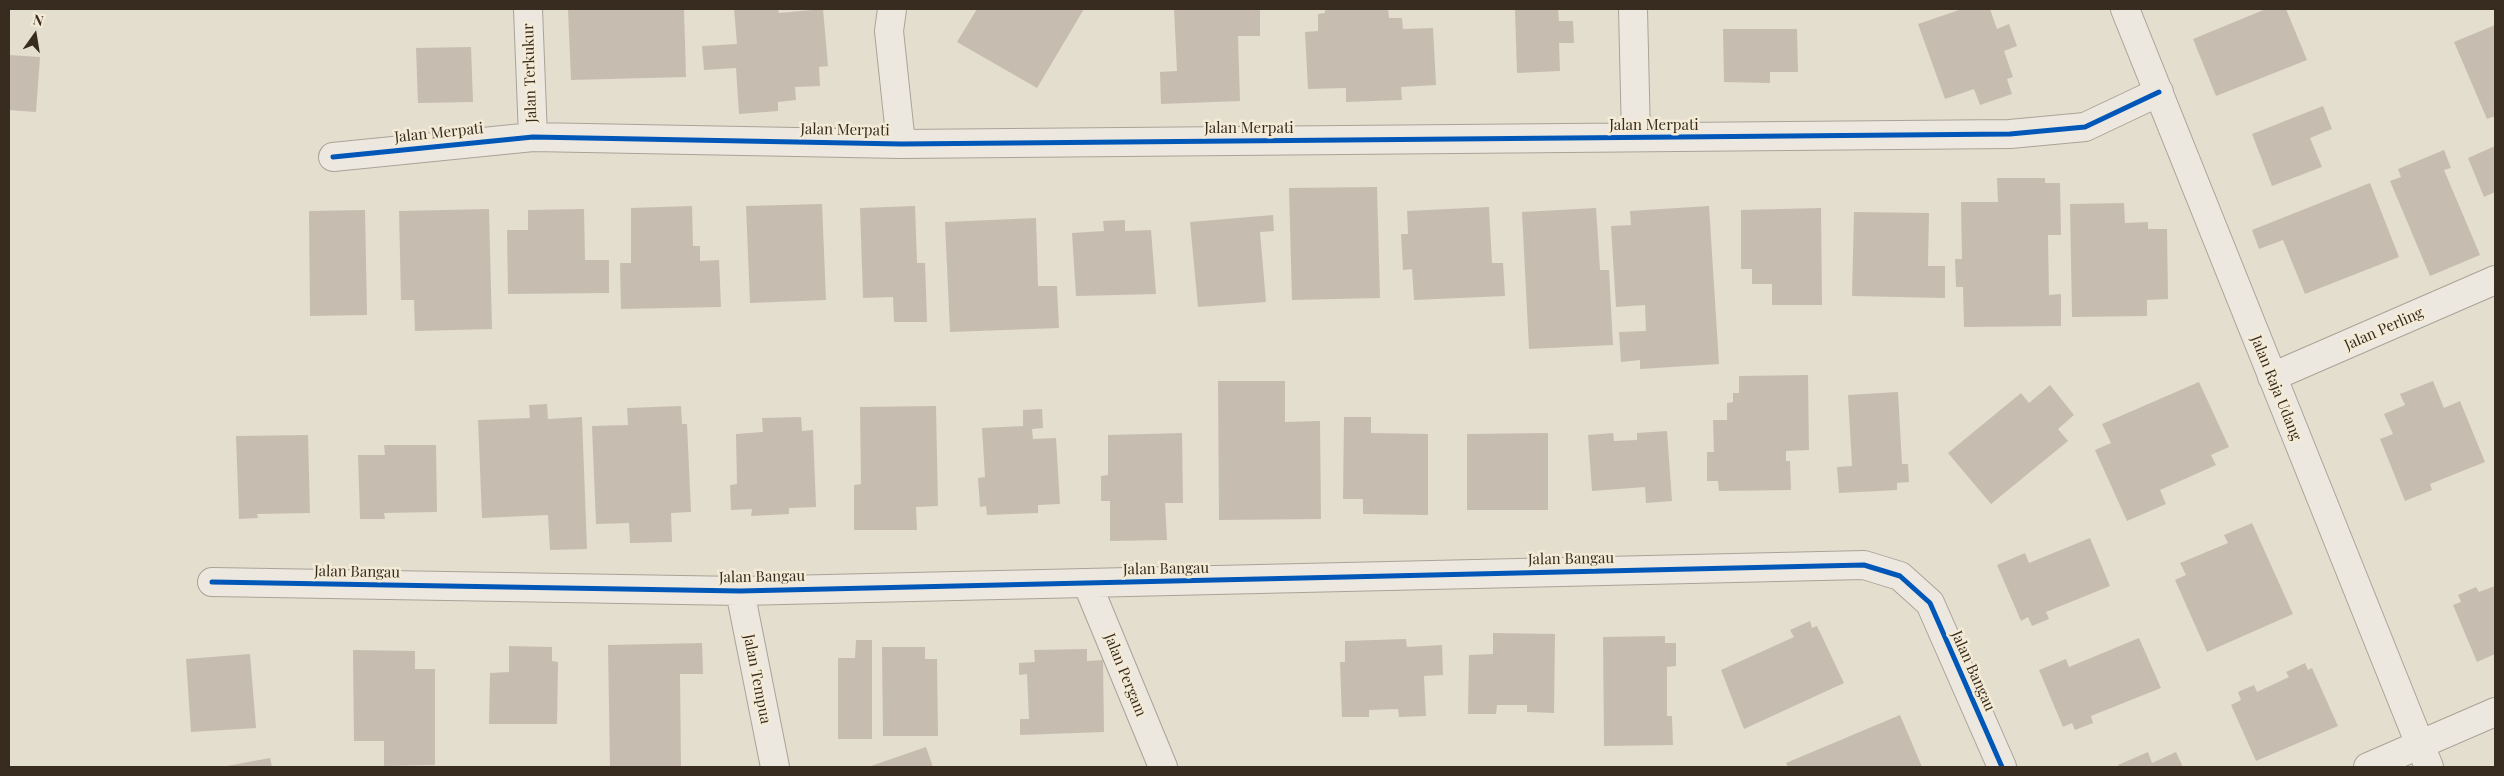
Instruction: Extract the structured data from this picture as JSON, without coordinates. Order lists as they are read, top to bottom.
{
  "streets": {
    "street": [
      "Jalan Terkukur",
      "Jalan Merpati",
      "Jalan Perling",
      "Jalan Raja Udang",
      "Jalan Bangau",
      "Jalan Pergam",
      "Jalan Tempua"
    ]
  },
  "crossings": [
    ["Jalan Terkukur", "Jalan Merpati"],
    ["Jalan Merpati", "Jalan Raja Udang"],
    ["Jalan Perling", "Jalan Raja Udang"],
    ["Jalan Bangau", "Jalan Pergam"],
    ["Jalan Bangau", "Jalan Tempua"]
  ],
  "north": "top"
}
